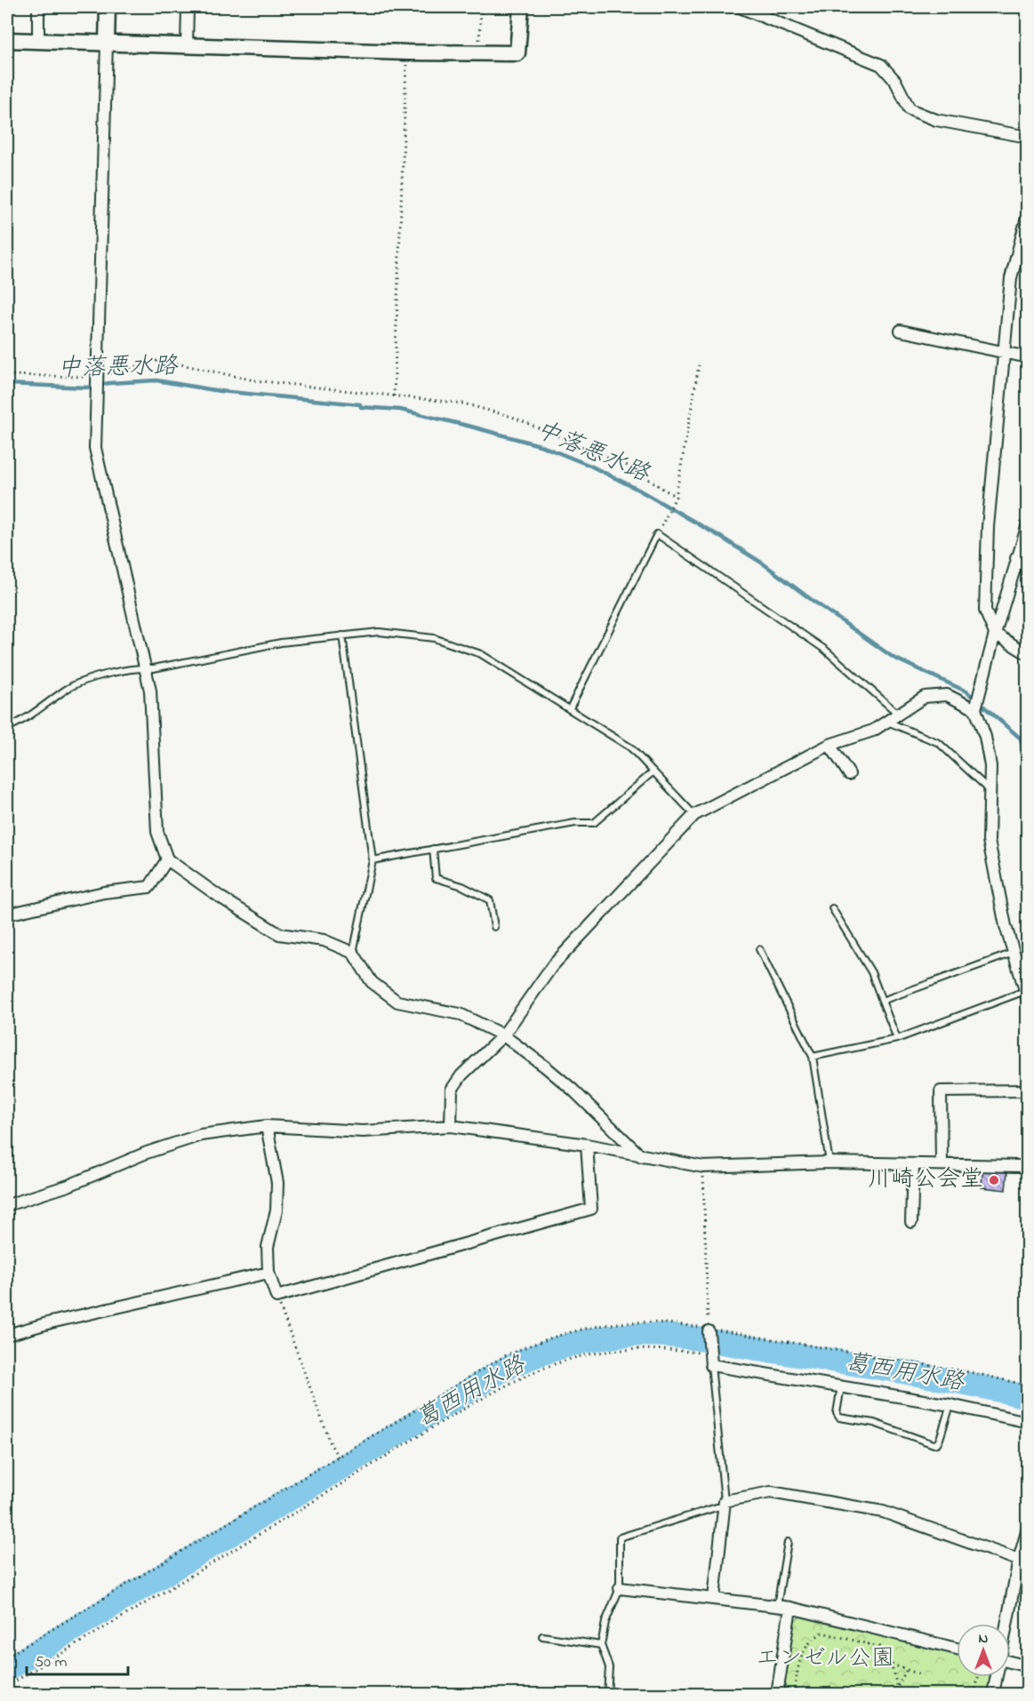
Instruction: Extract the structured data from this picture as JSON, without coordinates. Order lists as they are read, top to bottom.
{
  "water": ["中落悪水路", "葛西用水路"],
  "parks": ["エンゼル公園"],
  "places": ["川崎公会堂"],
  "scale_bar": "50 m",
  "north": "top"
}
